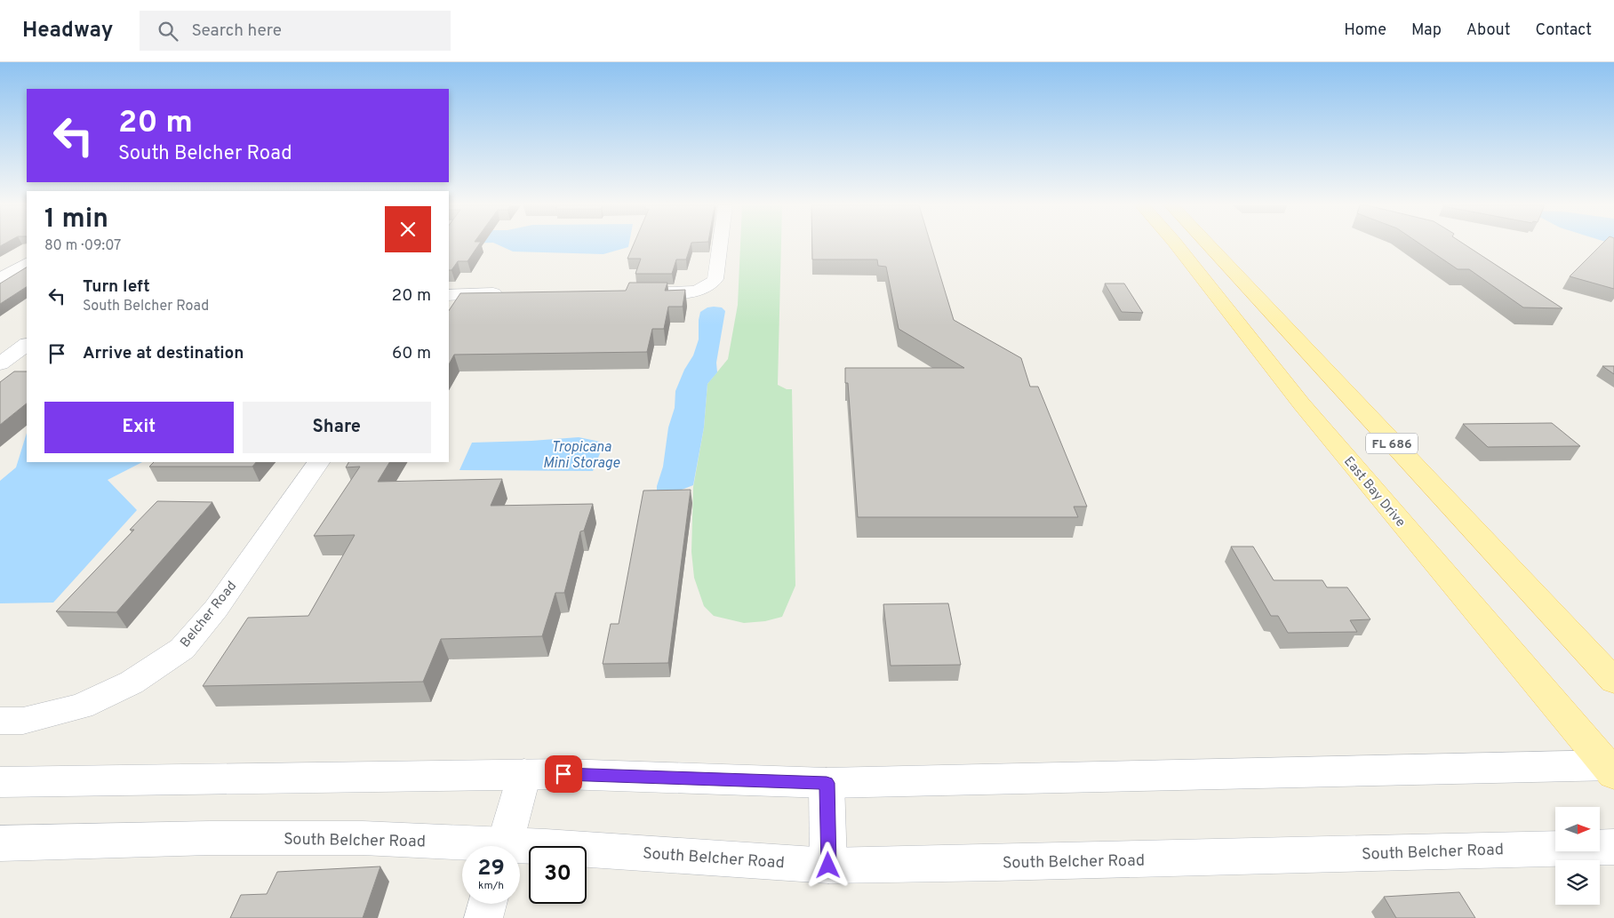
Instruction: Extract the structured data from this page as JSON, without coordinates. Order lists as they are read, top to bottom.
{
  "streets": {
    "main road": [
      "FL 686",
      "East Bay Drive",
      "Belcher Road",
      "South Belcher Road"
    ]
  },
  "water": ["Tropicana Mini Storage"],
  "north": "right",
  "page": {
    "header": "Headway",
    "search": "Search here",
    "nav": [
      "Home",
      "Map",
      "About",
      "Contact"
    ],
    "turn": ["20 m", "South Belcher Road"],
    "heading": ["1 min", "80 m · 09:07"],
    "list": [
      {
        "name": "Turn left",
        "note": "South Belcher Road",
        "value": "20 m"
      },
      {
        "name": "Arrive at destination",
        "value": "60 m"
      }
    ],
    "buttons": ["Exit", "Share"],
    "speed": "29 km/h",
    "limit": "30"
  }
}
